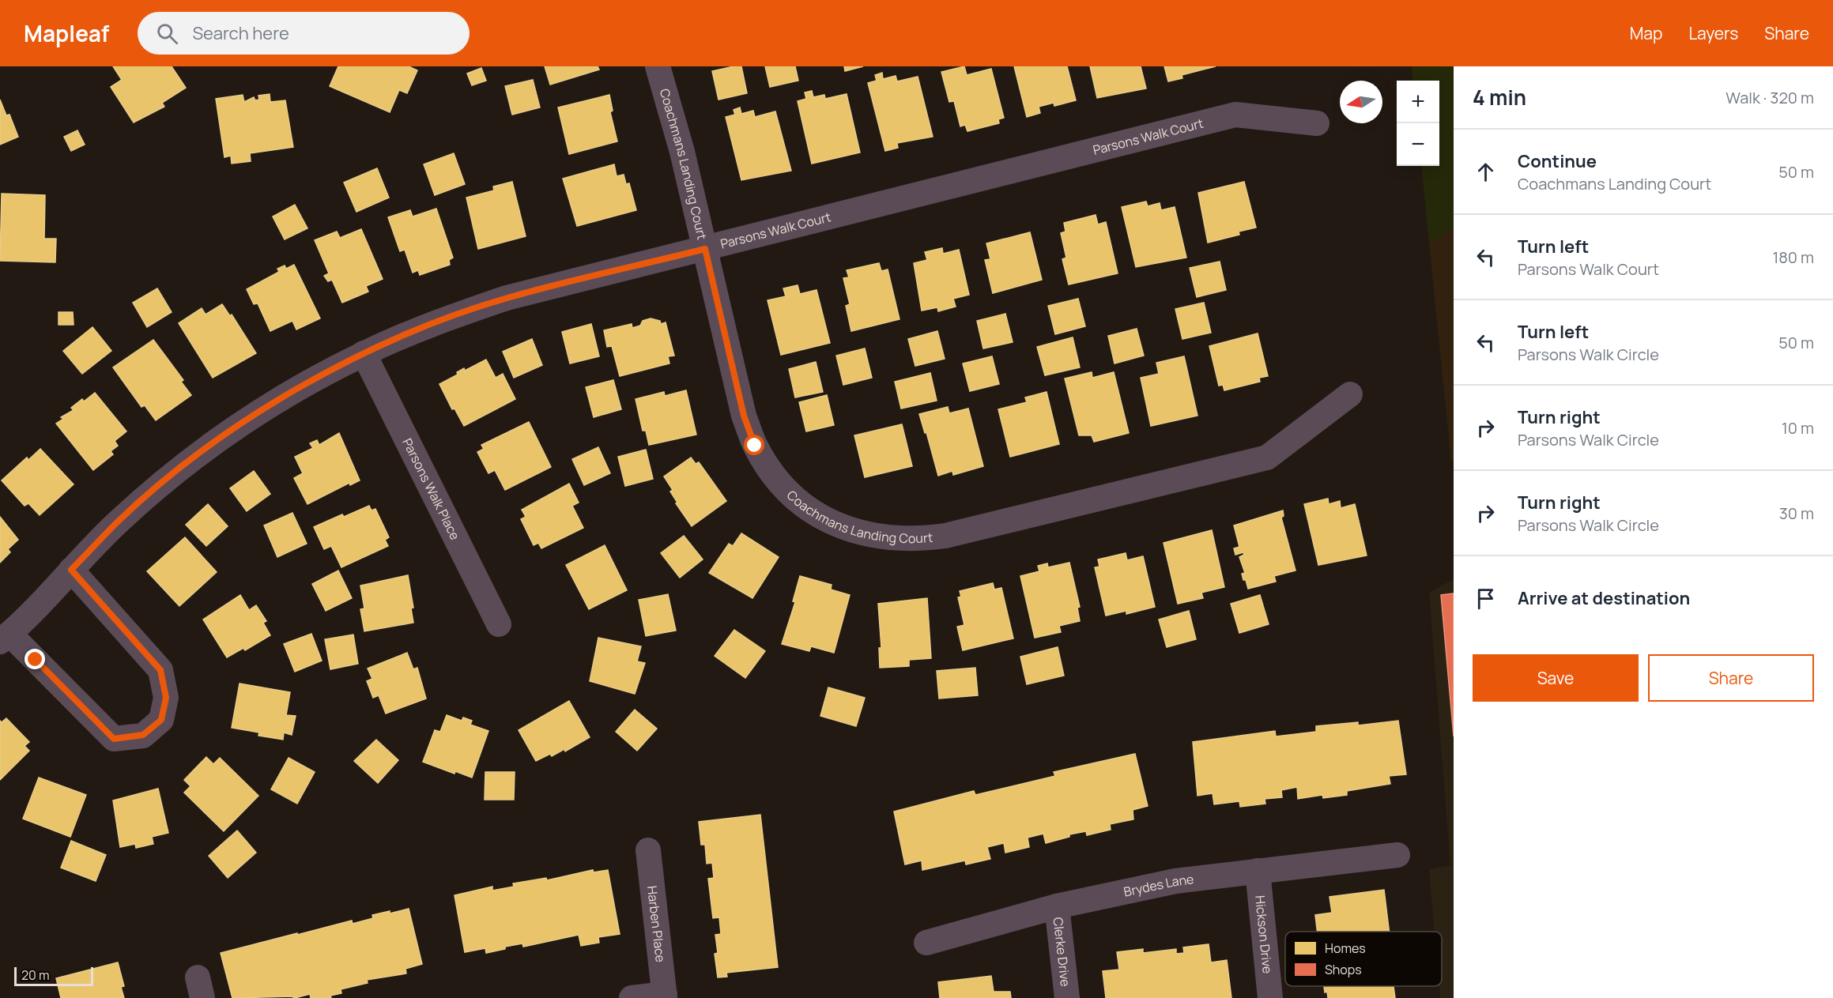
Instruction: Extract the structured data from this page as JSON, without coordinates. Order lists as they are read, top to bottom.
{
  "streets": {
    "street": [
      "Parsons Walk Court",
      "Coachmans Landing Court",
      "Parsons Walk Place",
      "Brydes Lane",
      "Harben Place",
      "Hickson Drive",
      "Clerke Drive"
    ]
  },
  "crossings": [
    ["Parsons Walk Court", "Coachmans Landing Court"],
    ["Parsons Walk Court", "Parsons Walk Place"],
    ["Brydes Lane", "Hickson Drive"],
    ["Brydes Lane", "Clerke Drive"]
  ],
  "legend": ["Homes", "Shops"],
  "scale_bar": "20 m",
  "north": "left",
  "page": {
    "header": "Mapleaf",
    "search": "Search here",
    "nav": ["Map", "Layers", "Share"],
    "heading": ["4 min", "Walk · 320 m"],
    "map_buttons": ["+", "−"],
    "list": [
      ["Continue", "Coachmans Landing Court", "50 m"],
      ["Turn left", "Parsons Walk Court", "180 m"],
      ["Turn left", "Parsons Walk Circle", "50 m"],
      ["Turn right", "Parsons Walk Circle", "10 m"],
      ["Turn right", "Parsons Walk Circle", "30 m"],
      "Arrive at destination"
    ],
    "buttons": ["Save", "Share"],
    "scale": "20 m"
  }
}
